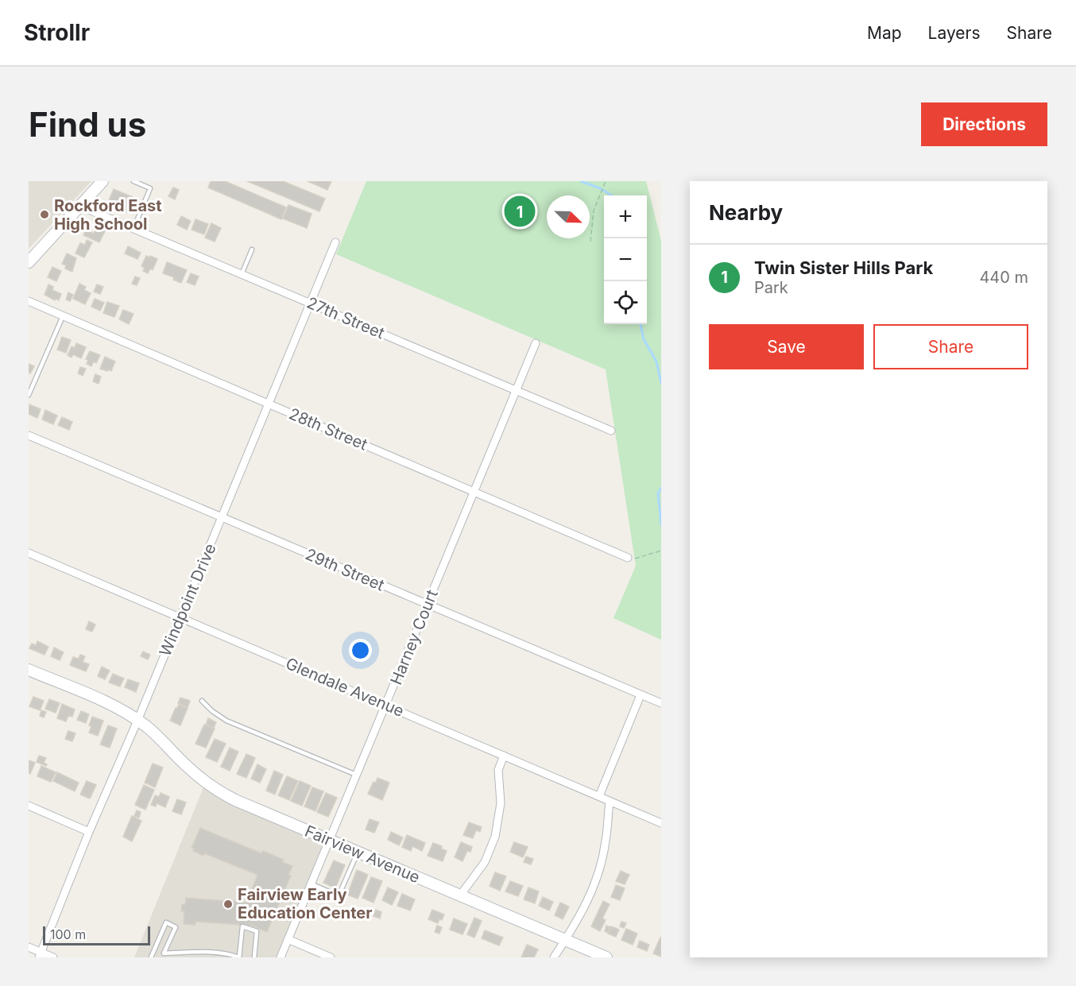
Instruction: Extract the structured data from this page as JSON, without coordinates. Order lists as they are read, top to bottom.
{
  "streets": {
    "street": [
      "27th Street",
      "28th Street",
      "29th Street",
      "Windpoint Drive",
      "Harney Court",
      "Glendale Avenue",
      "Fairview Avenue"
    ]
  },
  "crossings": [
    ["27th Street", "Windpoint Drive"],
    ["27th Street", "Harney Court"],
    ["28th Street", "Windpoint Drive"],
    ["28th Street", "Harney Court"],
    ["29th Street", "Windpoint Drive"],
    ["29th Street", "Harney Court"],
    ["Windpoint Drive", "Glendale Avenue"],
    ["Windpoint Drive", "Fairview Avenue"],
    ["Harney Court", "Glendale Avenue"],
    ["Harney Court", "Fairview Avenue"]
  ],
  "places": ["Rockford East High School", "Fairview Early Education Center"],
  "scale_bar": "100 m",
  "north": "bottom right",
  "page": {
    "header": "Strollr",
    "nav": ["Map", "Layers", "Share"],
    "buttons": [
      "Directions",
      ["Save", "Share"]
    ],
    "title": "Find us",
    "heading": "Nearby",
    "pins": "1",
    "map_buttons": ["+", "−"],
    "list": [
      {
        "mark": "1",
        "name": "Twin Sister Hills Park",
        "note": "Park",
        "value": "440 m"
      }
    ],
    "scale": "100 m"
  }
}
